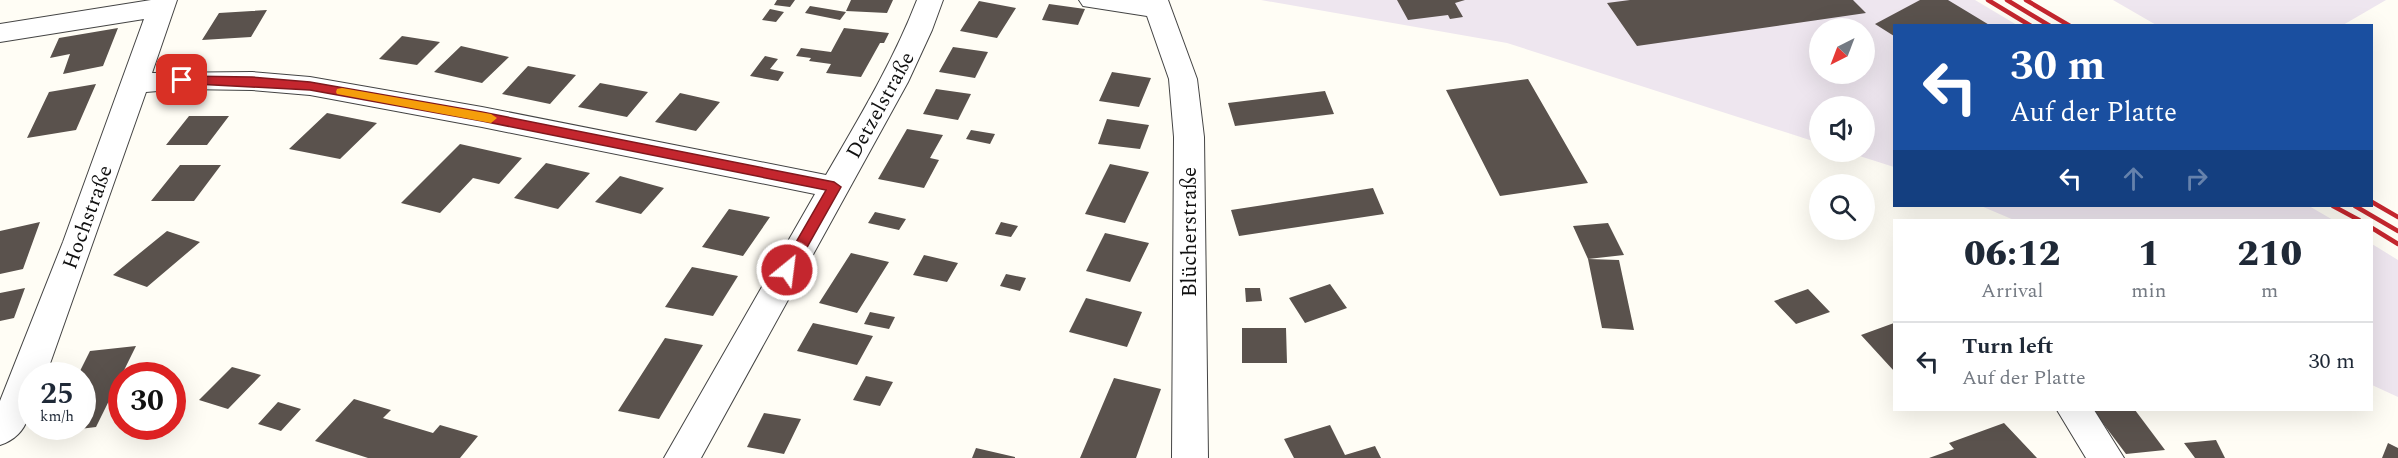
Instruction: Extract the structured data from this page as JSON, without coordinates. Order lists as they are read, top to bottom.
{
  "streets": {
    "street": ["Detzelstraße", "Hochstraße", "Blücherstraße"]
  },
  "north": "bottom left",
  "page": {
    "turn": ["30 m", "Auf der Platte"],
    "eta": [
      "06:12",
      "Arrival",
      "1",
      "min",
      "210",
      "m"
    ],
    "list": [
      {
        "name": "Turn left",
        "note": "Auf der Platte",
        "value": "30 m"
      }
    ],
    "speed": "25 km/h",
    "limit": "30"
  }
}
